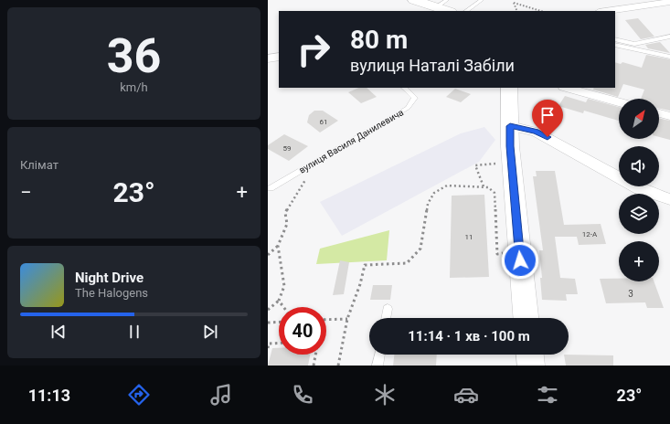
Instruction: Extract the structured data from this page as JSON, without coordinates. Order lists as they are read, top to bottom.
{
  "streets": {
    "lane": ["вулиця Василя Данилевича"]
  },
  "house_numbers": [
    "61",
    "59",
    "12-А",
    "11",
    "3"
  ],
  "north": "top right",
  "page": {
    "tile": [
      ["36", "km/h"],
      "Клімат"
    ],
    "turn": ["80 m", "вулиця Наталі Забіли"],
    "map_buttons": "+",
    "heat": ["−", "23°", "+"],
    "song": ["Night Drive", "The Halogens"],
    "limit": "40",
    "trip": "11:14 · 1 хв · 100 m",
    "tabs": ["11:13", "23°"]
  }
}
